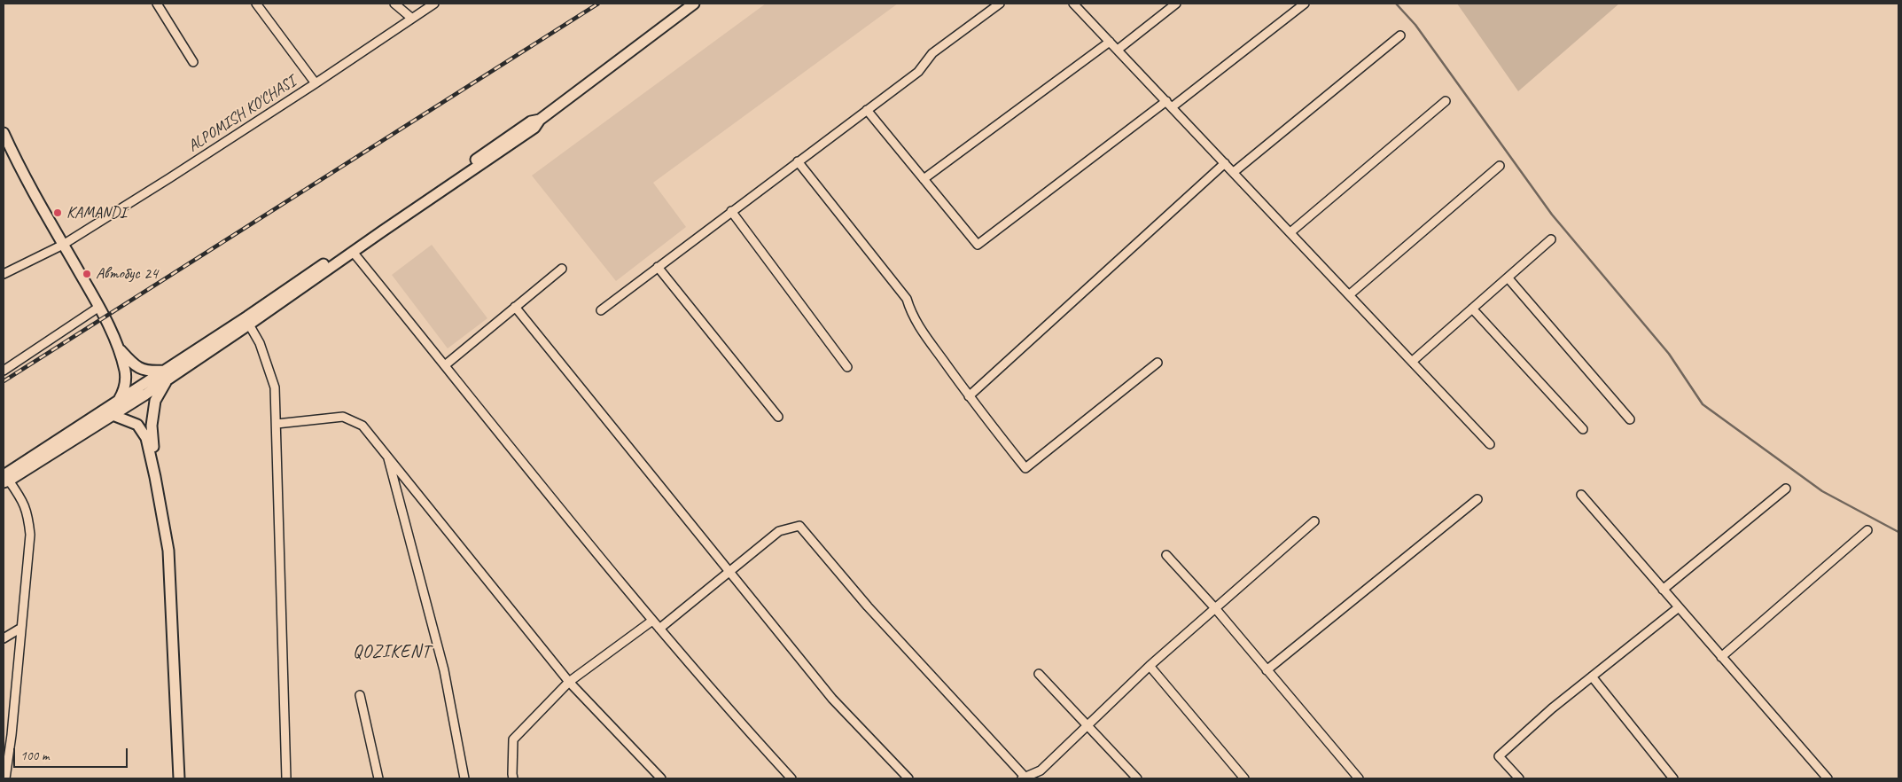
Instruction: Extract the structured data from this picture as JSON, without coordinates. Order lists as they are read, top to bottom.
{
  "streets": {
    "street": ["ALPOMISH KO'CHASI"]
  },
  "districts": ["QOZIKENT"],
  "places": ["KAMANDI", "Автобус 24"],
  "scale_bar": "100 m"
}
